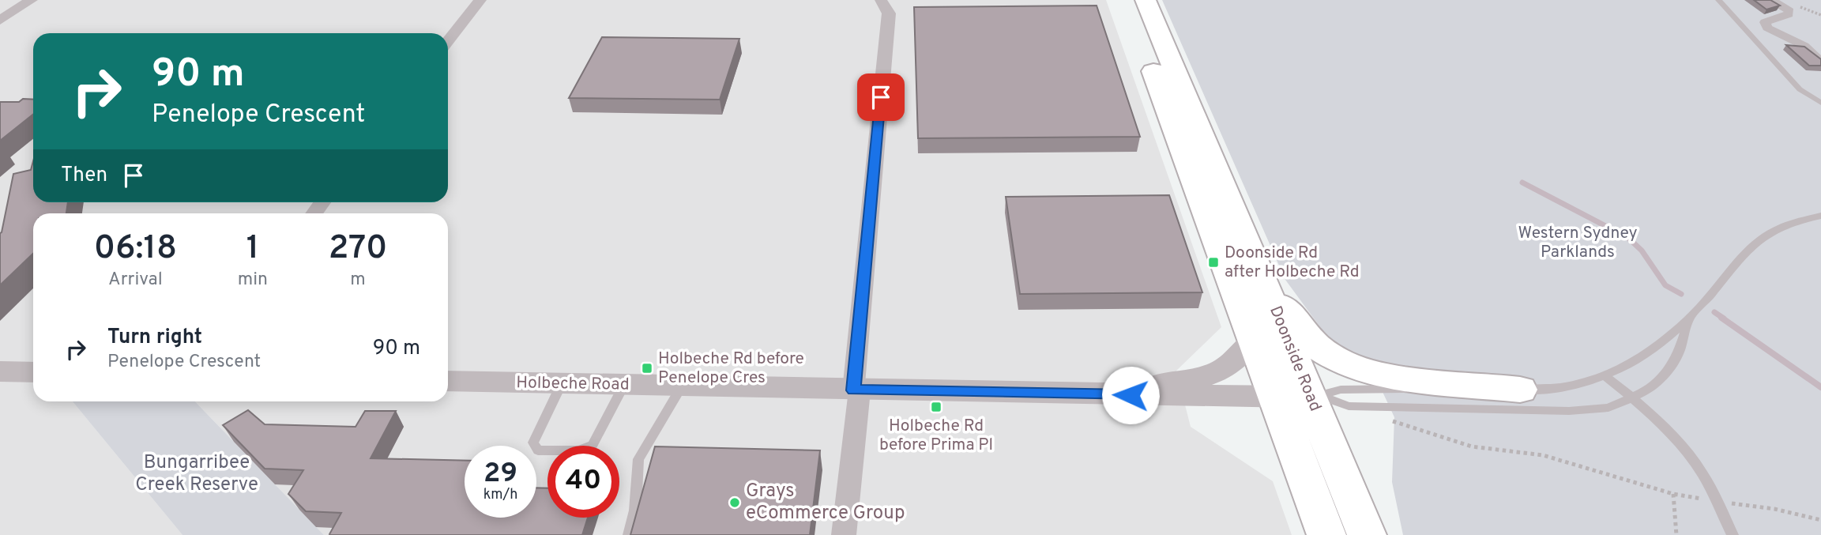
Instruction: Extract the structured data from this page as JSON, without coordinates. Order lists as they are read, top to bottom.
{
  "streets": {
    "main road": ["Doonside Road"],
    "street": ["Holbeche Road"]
  },
  "crossings": [
    ["Doonside Road", "Holbeche Road"]
  ],
  "parks": ["Western Sydney Parklands", "Bungarribee Creek Reserve"],
  "places": {
    "transit": ["Doonside Rd after Holbeche Rd", "Holbeche Rd before Penelope Cres", "Holbeche Rd before Prima Pl"],
    "other": ["Grays eCommerce Group"]
  },
  "page": {
    "turn": ["90 m", "Penelope Crescent"],
    "then": "Then",
    "eta": [
      "06:18",
      "Arrival",
      "1",
      "min",
      "270",
      "m"
    ],
    "list": [
      {
        "name": "Turn right",
        "note": "Penelope Crescent",
        "value": "90 m"
      }
    ],
    "speed": "29 km/h",
    "limit": "40"
  }
}
